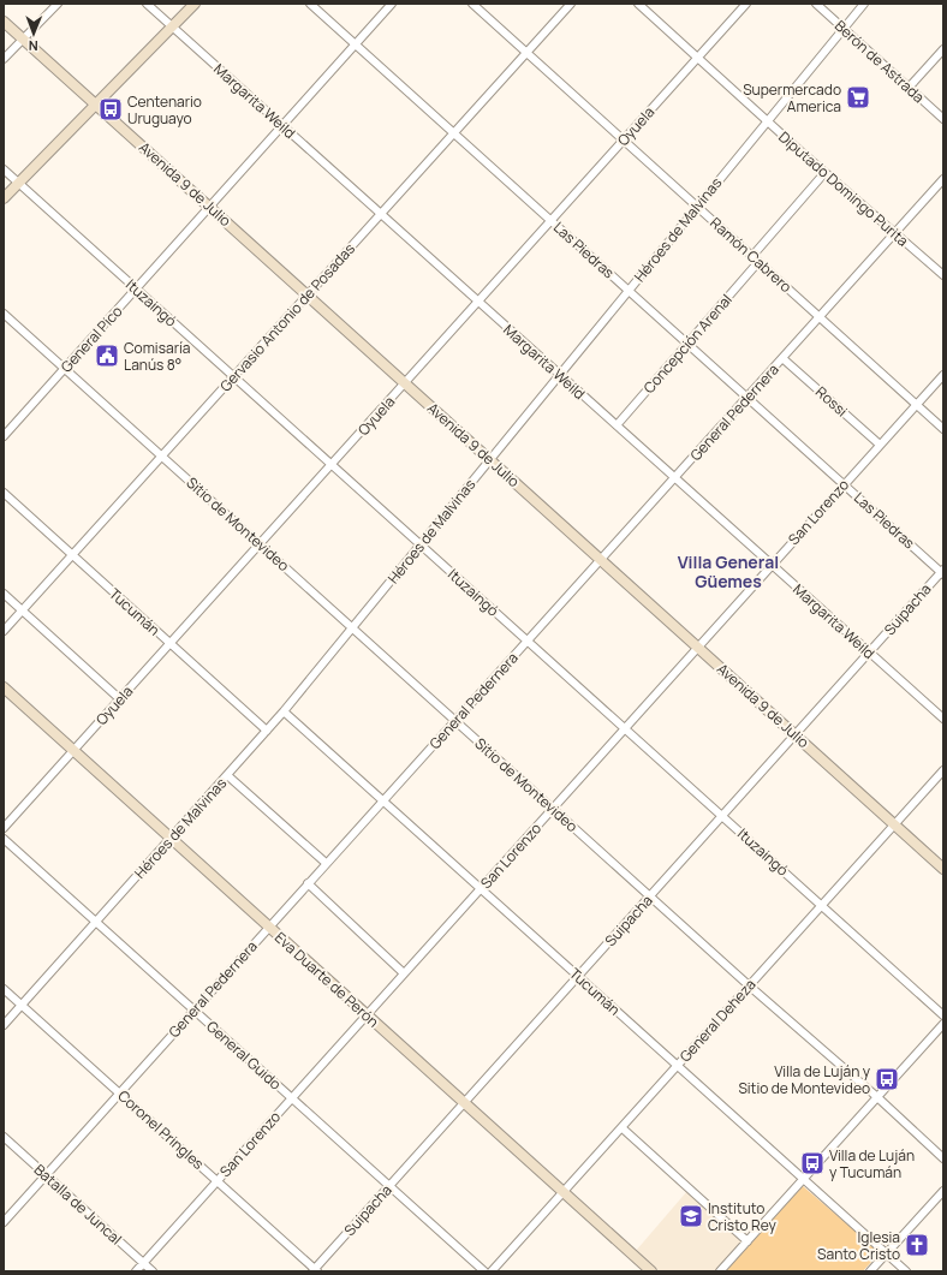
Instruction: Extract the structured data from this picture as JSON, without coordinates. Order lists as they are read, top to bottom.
{
  "streets": {
    "street": [
      "Berón de Astrada",
      "Margarita Weild",
      "Oyuela",
      "Avenida 9 de Julio",
      "Diputado Domingo Purita",
      "Héroes de Malvinas",
      "Las Piedras",
      "Ramón Cabrero",
      "Ituzaingó",
      "Gervasio Antonio de Posadas",
      "General Pico",
      "Concepción Arenal",
      "Rossi",
      "General Pedernera",
      "San Lorenzo",
      "Sitio de Montevideo",
      "Suipacha",
      "Tucumán",
      "Eva Duarte de Perón",
      "General Deheza",
      "General Guido",
      "Coronel Pringles",
      "Batalla de Juncal"
    ]
  },
  "crossings": [
    ["Berón de Astrada", "Héroes de Malvinas"],
    ["Margarita Weild", "Oyuela"],
    ["Margarita Weild", "Héroes de Malvinas"],
    ["Margarita Weild", "Gervasio Antonio de Posadas"],
    ["Margarita Weild", "General Pico"],
    ["Margarita Weild", "Concepción Arenal"],
    ["Margarita Weild", "General Pedernera"],
    ["Margarita Weild", "San Lorenzo"],
    ["Margarita Weild", "Suipacha"],
    ["Oyuela", "Avenida 9 de Julio"],
    ["Oyuela", "Diputado Domingo Purita"],
    ["Oyuela", "Las Piedras"],
    ["Oyuela", "Ramón Cabrero"],
    ["Oyuela", "Ituzaingó"],
    ["Oyuela", "Sitio de Montevideo"],
    ["Oyuela", "Tucumán"],
    ["Oyuela", "Eva Duarte de Perón"],
    ["Avenida 9 de Julio", "Héroes de Malvinas"],
    ["Avenida 9 de Julio", "Gervasio Antonio de Posadas"],
    ["Avenida 9 de Julio", "General Pico"],
    ["Avenida 9 de Julio", "General Pedernera"],
    ["Avenida 9 de Julio", "San Lorenzo"],
    ["Avenida 9 de Julio", "Suipacha"],
    ["Avenida 9 de Julio", "General Deheza"],
    ["Diputado Domingo Purita", "Héroes de Malvinas"],
    ["Diputado Domingo Purita", "General Pedernera"],
    ["Héroes de Malvinas", "Las Piedras"],
    ["Héroes de Malvinas", "Ramón Cabrero"],
    ["Héroes de Malvinas", "Ituzaingó"],
    ["Héroes de Malvinas", "Sitio de Montevideo"],
    ["Héroes de Malvinas", "Tucumán"],
    ["Héroes de Malvinas", "Eva Duarte de Perón"],
    ["Héroes de Malvinas", "General Guido"],
    ["Héroes de Malvinas", "Coronel Pringles"],
    ["Las Piedras", "Gervasio Antonio de Posadas"],
    ["Las Piedras", "General Pico"],
    ["Las Piedras", "Concepción Arenal"],
    ["Las Piedras", "General Pedernera"],
    ["Las Piedras", "San Lorenzo"],
    ["Las Piedras", "Suipacha"],
    ["Ramón Cabrero", "Gervasio Antonio de Posadas"],
    ["Ramón Cabrero", "Concepción Arenal"],
    ["Ramón Cabrero", "General Pedernera"],
    ["Ramón Cabrero", "San Lorenzo"],
    ["Ituzaingó", "Gervasio Antonio de Posadas"],
    ["Ituzaingó", "General Pico"],
    ["Ituzaingó", "General Pedernera"],
    ["Ituzaingó", "San Lorenzo"],
    ["Ituzaingó", "Suipacha"],
    ["Ituzaingó", "General Deheza"],
    ["Gervasio Antonio de Posadas", "Sitio de Montevideo"],
    ["Gervasio Antonio de Posadas", "Tucumán"],
    ["General Pico", "Sitio de Montevideo"],
    ["Rossi", "General Pedernera"],
    ["Rossi", "San Lorenzo"],
    ["General Pedernera", "Sitio de Montevideo"],
    ["General Pedernera", "Tucumán"],
    ["General Pedernera", "Eva Duarte de Perón"],
    ["General Pedernera", "General Guido"],
    ["General Pedernera", "Coronel Pringles"],
    ["General Pedernera", "Batalla de Juncal"],
    ["San Lorenzo", "Sitio de Montevideo"],
    ["San Lorenzo", "Tucumán"],
    ["San Lorenzo", "Eva Duarte de Perón"],
    ["San Lorenzo", "General Guido"],
    ["San Lorenzo", "Coronel Pringles"],
    ["San Lorenzo", "Batalla de Juncal"],
    ["Sitio de Montevideo", "Suipacha"],
    ["Sitio de Montevideo", "General Deheza"],
    ["Suipacha", "Tucumán"],
    ["Suipacha", "Eva Duarte de Perón"],
    ["Suipacha", "General Guido"],
    ["Suipacha", "Coronel Pringles"],
    ["Tucumán", "General Deheza"],
    ["Eva Duarte de Perón", "General Deheza"]
  ],
  "districts": ["Villa General Güemes"],
  "places": {
    "supermarket": ["Supermercado America"],
    "bus stop": ["Centenario Uruguayo", "Villa de Luján y Sitio de Montevideo", "Villa de Luján y Tucumán"],
    "public building": ["Comisaría Lanús 8°"],
    "school or university": ["Instituto Cristo Rey"],
    "church": ["Iglesia Santo Cristo"]
  },
  "north": "bottom"
}
